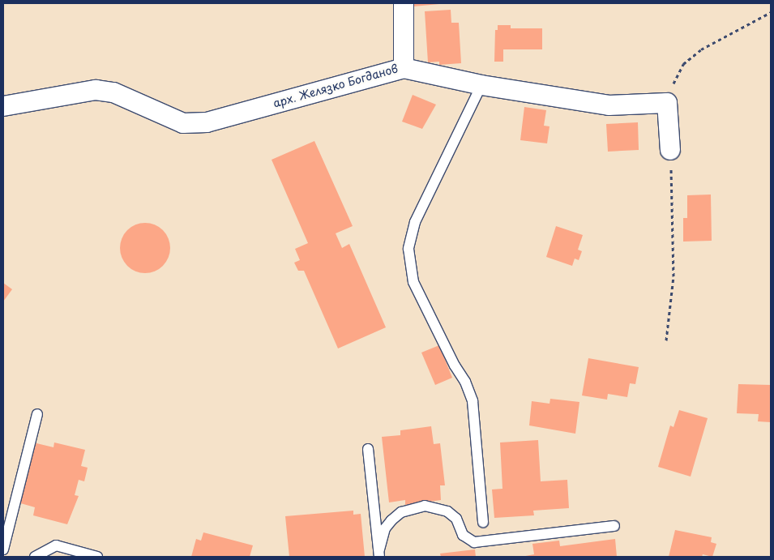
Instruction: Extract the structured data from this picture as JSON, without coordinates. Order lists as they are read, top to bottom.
{
  "streets": {
    "street": ["арх. Желязко Богданов"]
  }
}
